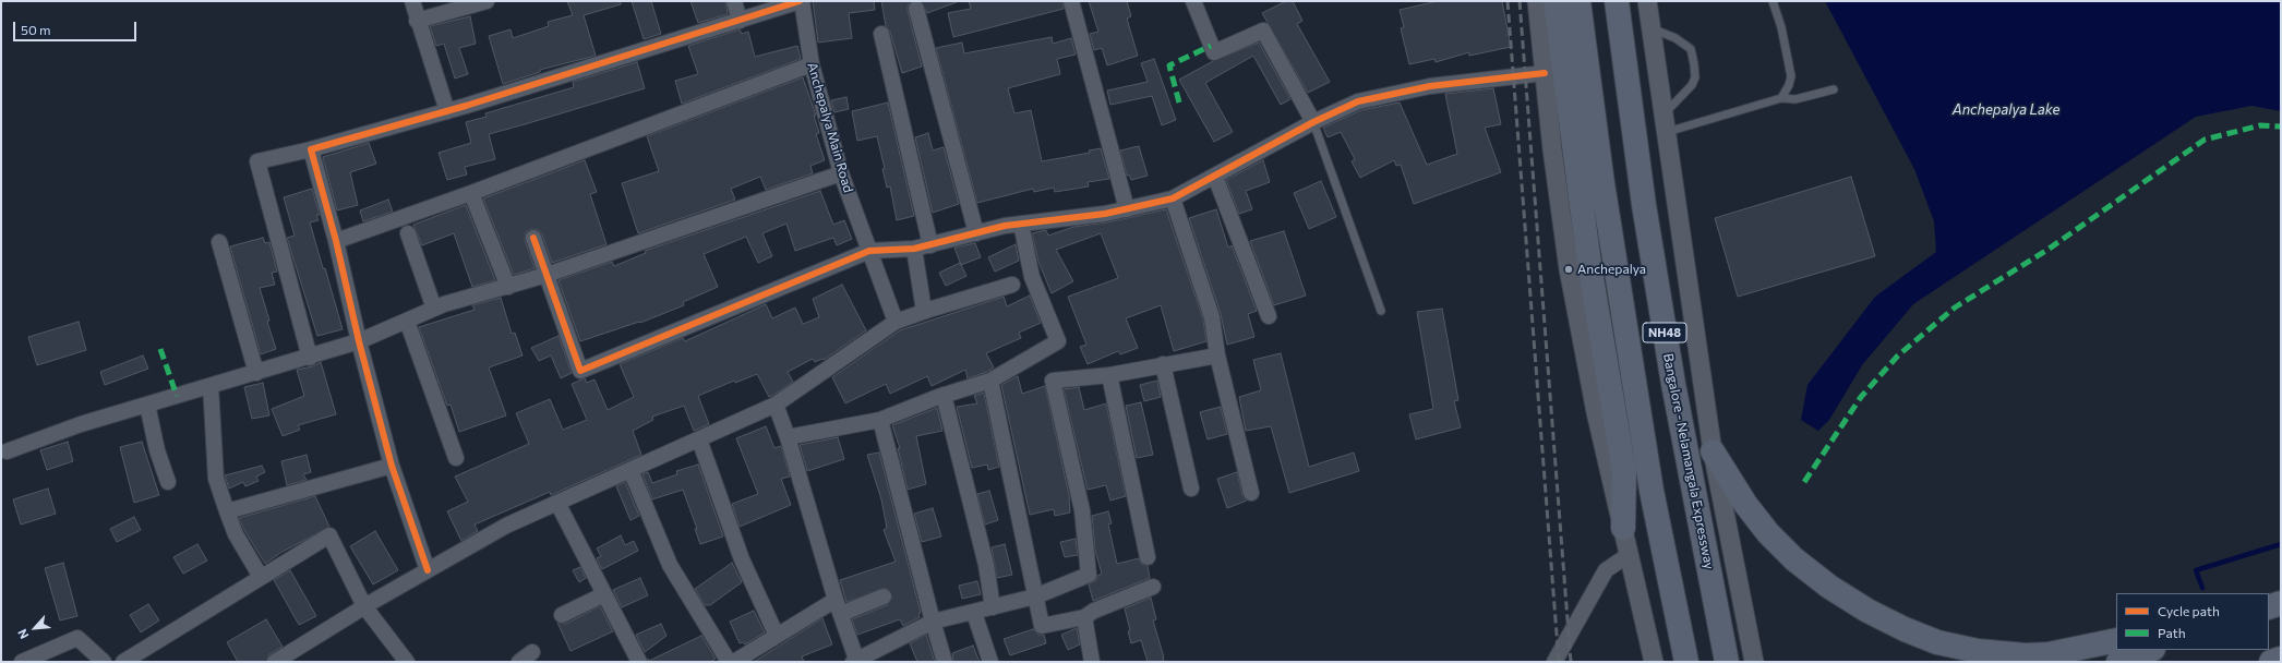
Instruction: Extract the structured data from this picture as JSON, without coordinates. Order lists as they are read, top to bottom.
{
  "streets": {
    "highway": ["NH48", "Bangalore - Nelamangala Expressway"],
    "street": ["Anchepalya Main Road"]
  },
  "water": ["Anchepalya Lake"],
  "places": ["Anchepalya"],
  "legend": ["Cycle path", "Path"],
  "scale_bar": "50 m",
  "north": "bottom left"
}
